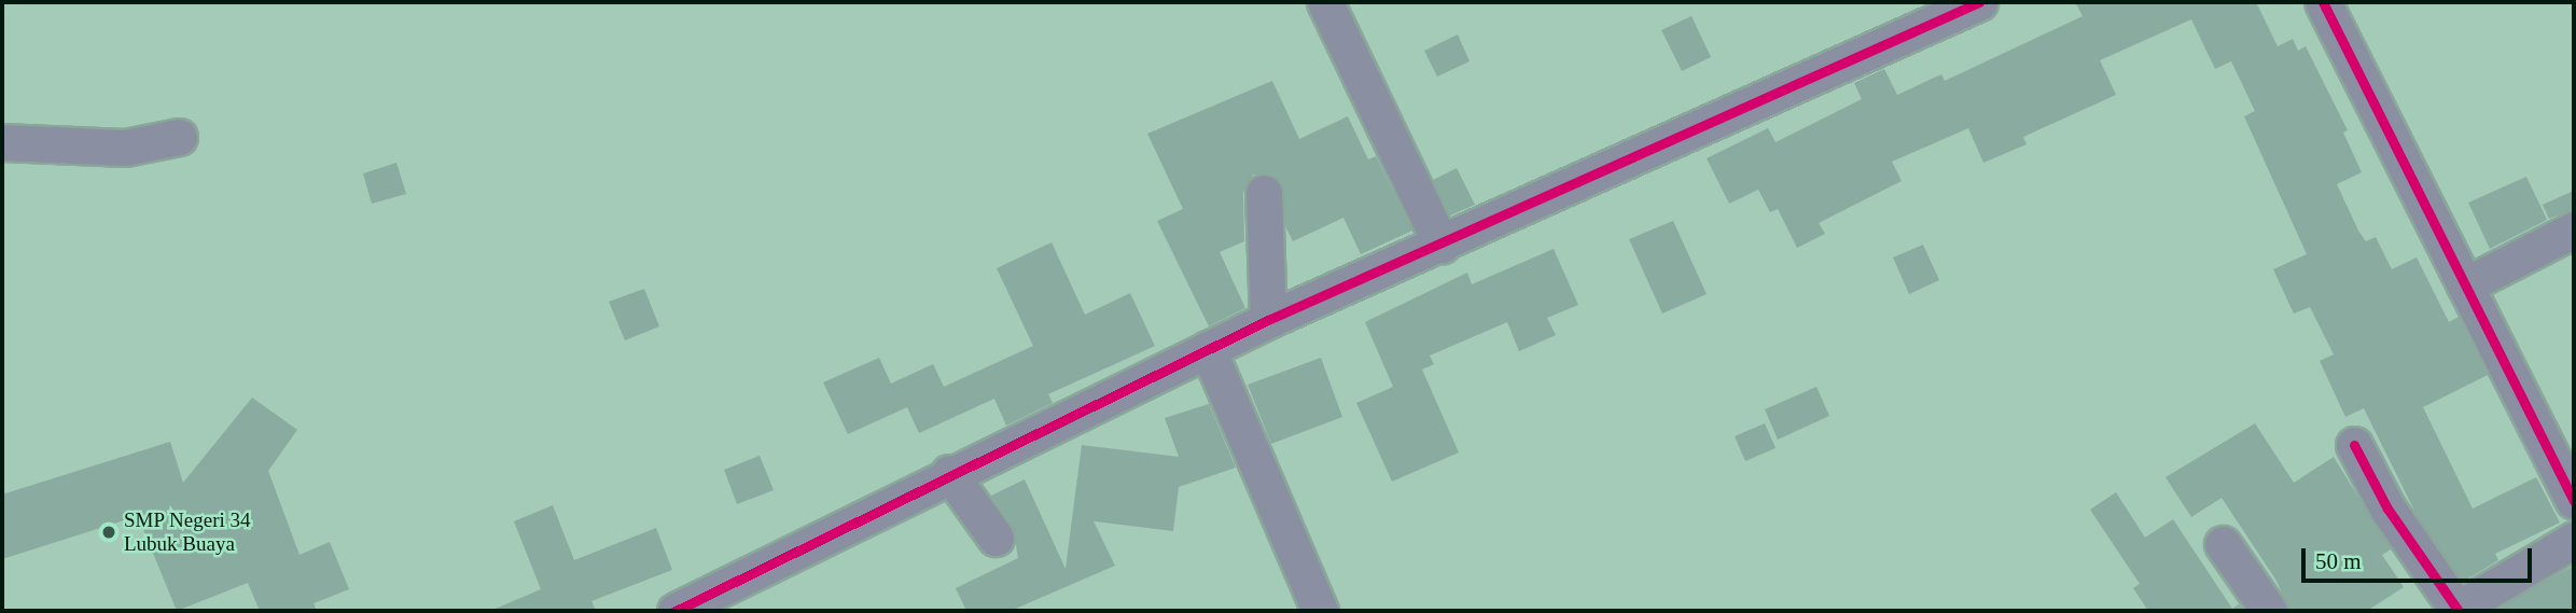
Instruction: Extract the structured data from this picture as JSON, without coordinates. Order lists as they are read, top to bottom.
{
  "places": ["SMP Negeri 34 Lubuk Buaya"],
  "scale_bar": "50 m"
}
